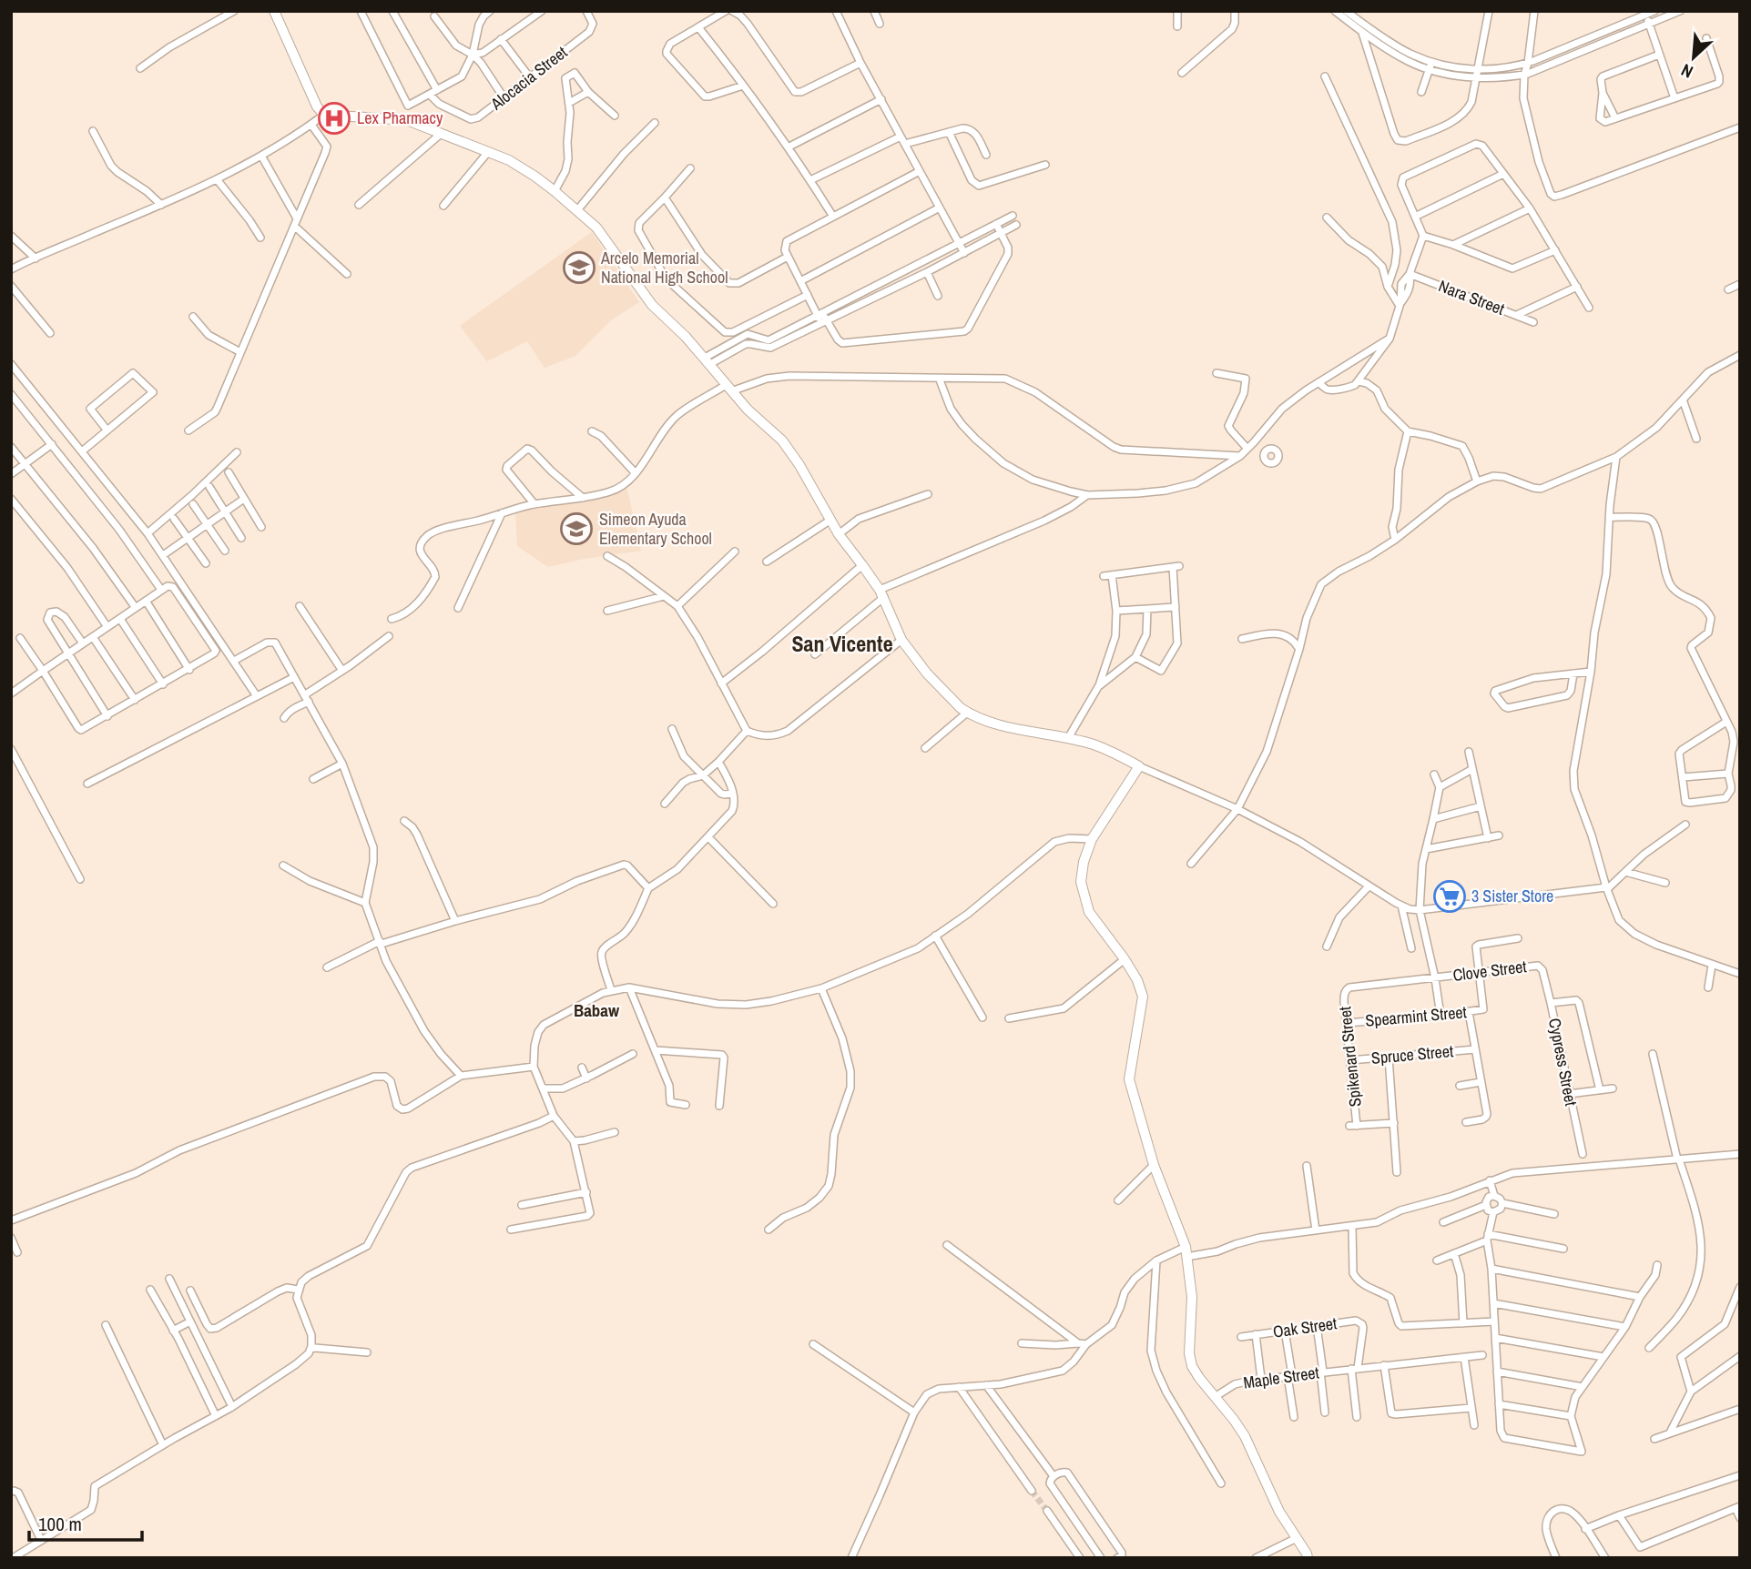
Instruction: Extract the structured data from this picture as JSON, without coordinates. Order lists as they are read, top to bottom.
{
  "streets": {
    "street": [
      "Alocacia Street",
      "Nara Street",
      "Clove Street",
      "Spearmint Street",
      "Spruce Street",
      "Spikenard Street",
      "Cypress Street",
      "Oak Street",
      "Maple Street"
    ]
  },
  "crossings": [
    ["Clove Street", "Spearmint Street"],
    ["Clove Street", "Spikenard Street"],
    ["Clove Street", "Cypress Street"],
    ["Spearmint Street", "Spikenard Street"],
    ["Spruce Street", "Spikenard Street"],
    ["Oak Street", "Maple Street"]
  ],
  "districts": ["San Vicente", "Babaw"],
  "places": {
    "hospital": ["Lex Pharmacy"],
    "school or university": ["Arcelo Memorial National High School", "Simeon Ayuda Elementary School"],
    "supermarket": ["3 Sister Store"]
  },
  "scale_bar": "100 m",
  "north": "bottom left"
}
